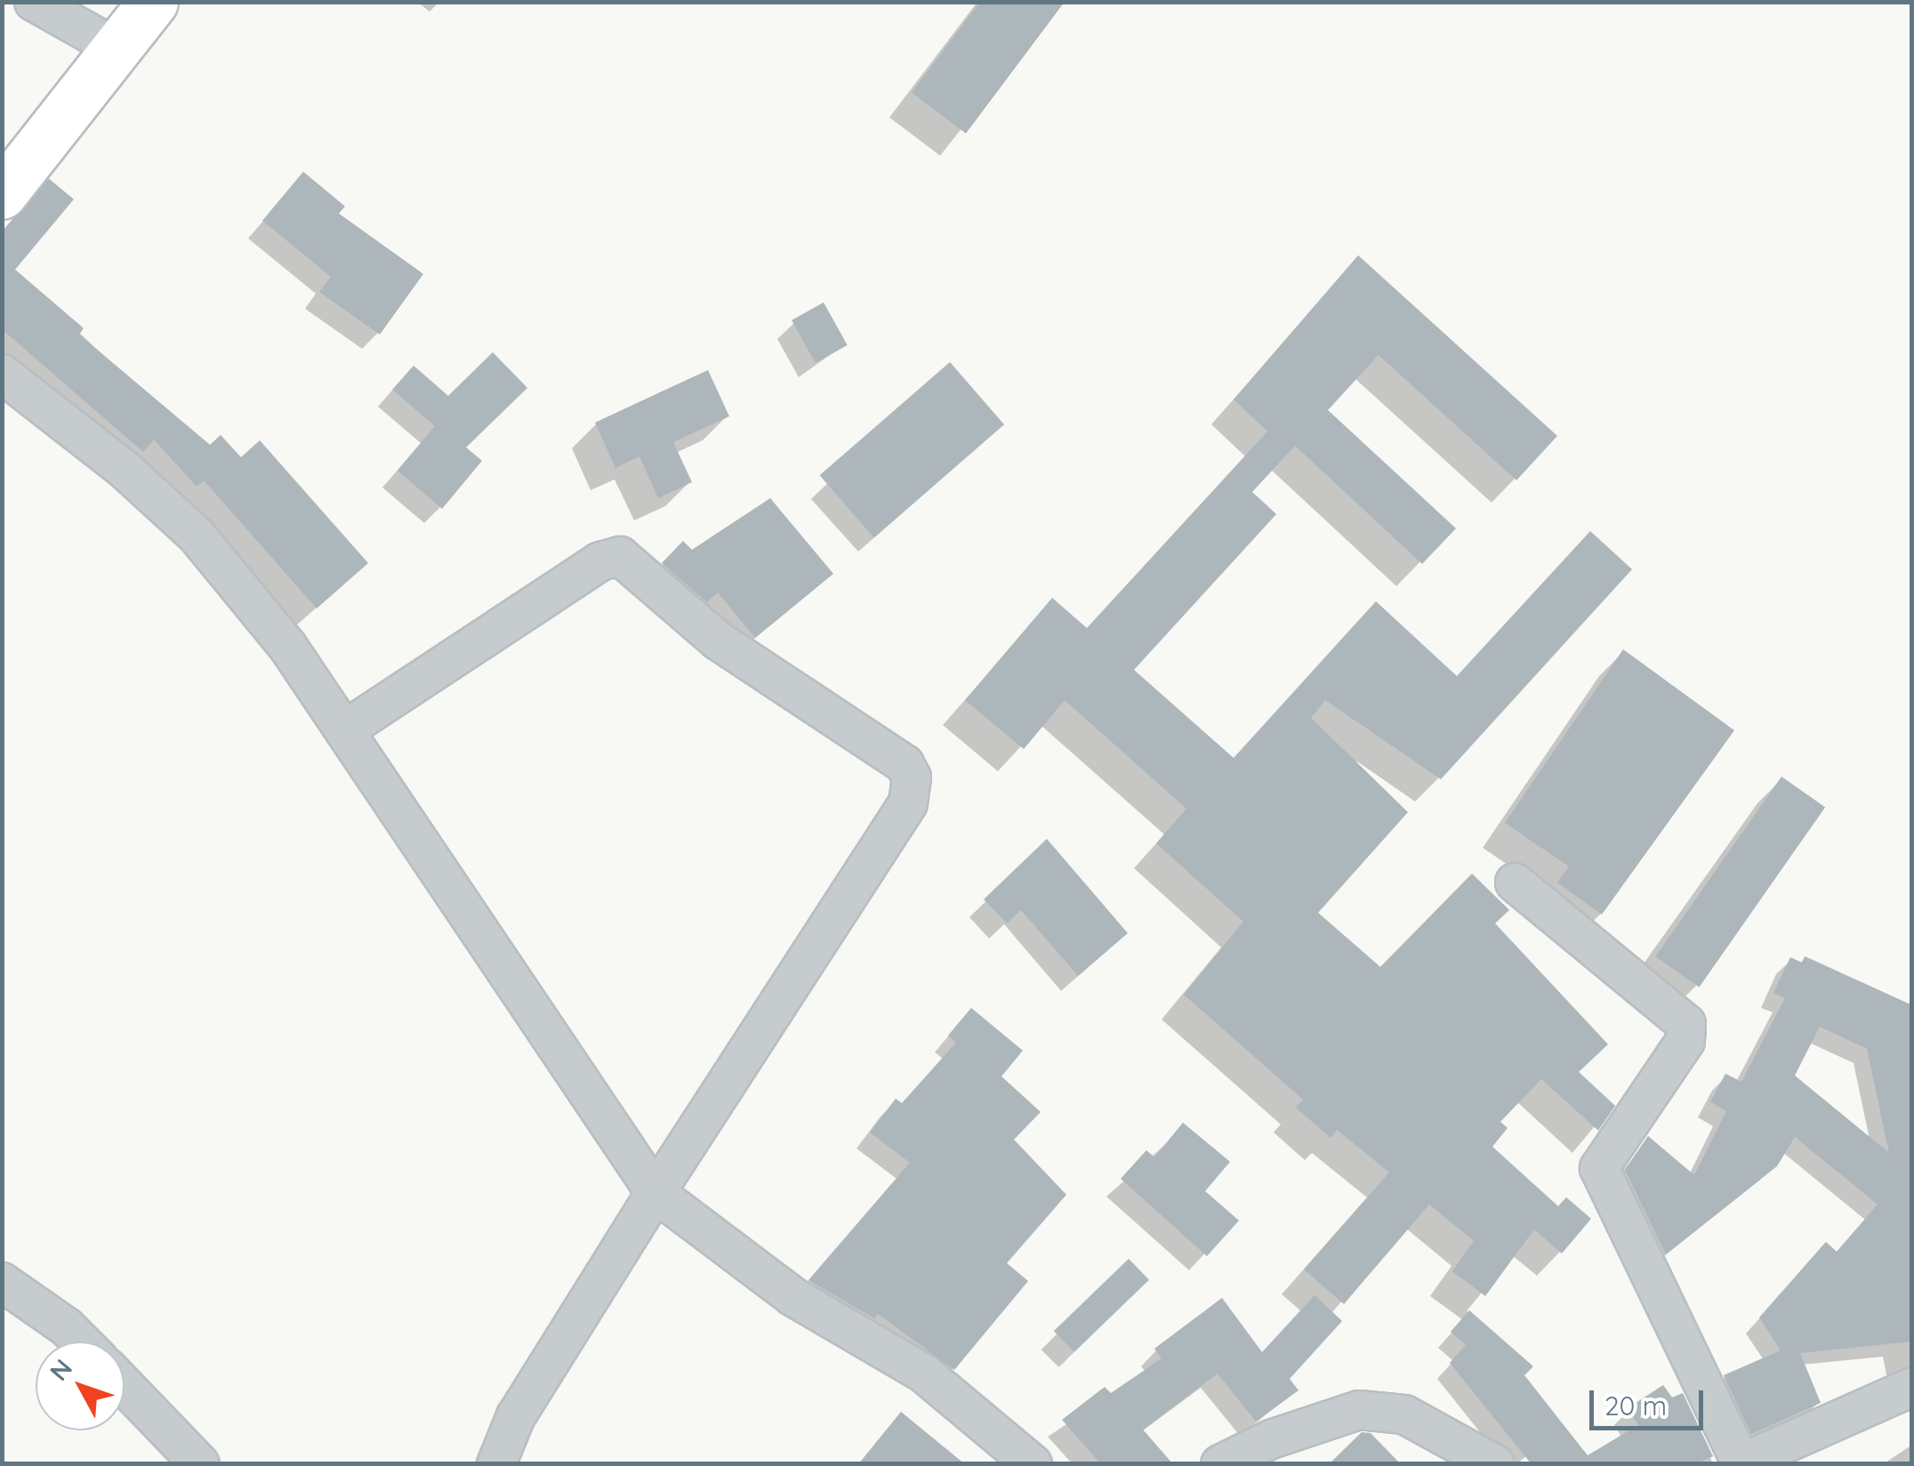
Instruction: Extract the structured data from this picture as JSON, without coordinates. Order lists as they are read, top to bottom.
{
  "scale_bar": "20 m",
  "north": "top left"
}
